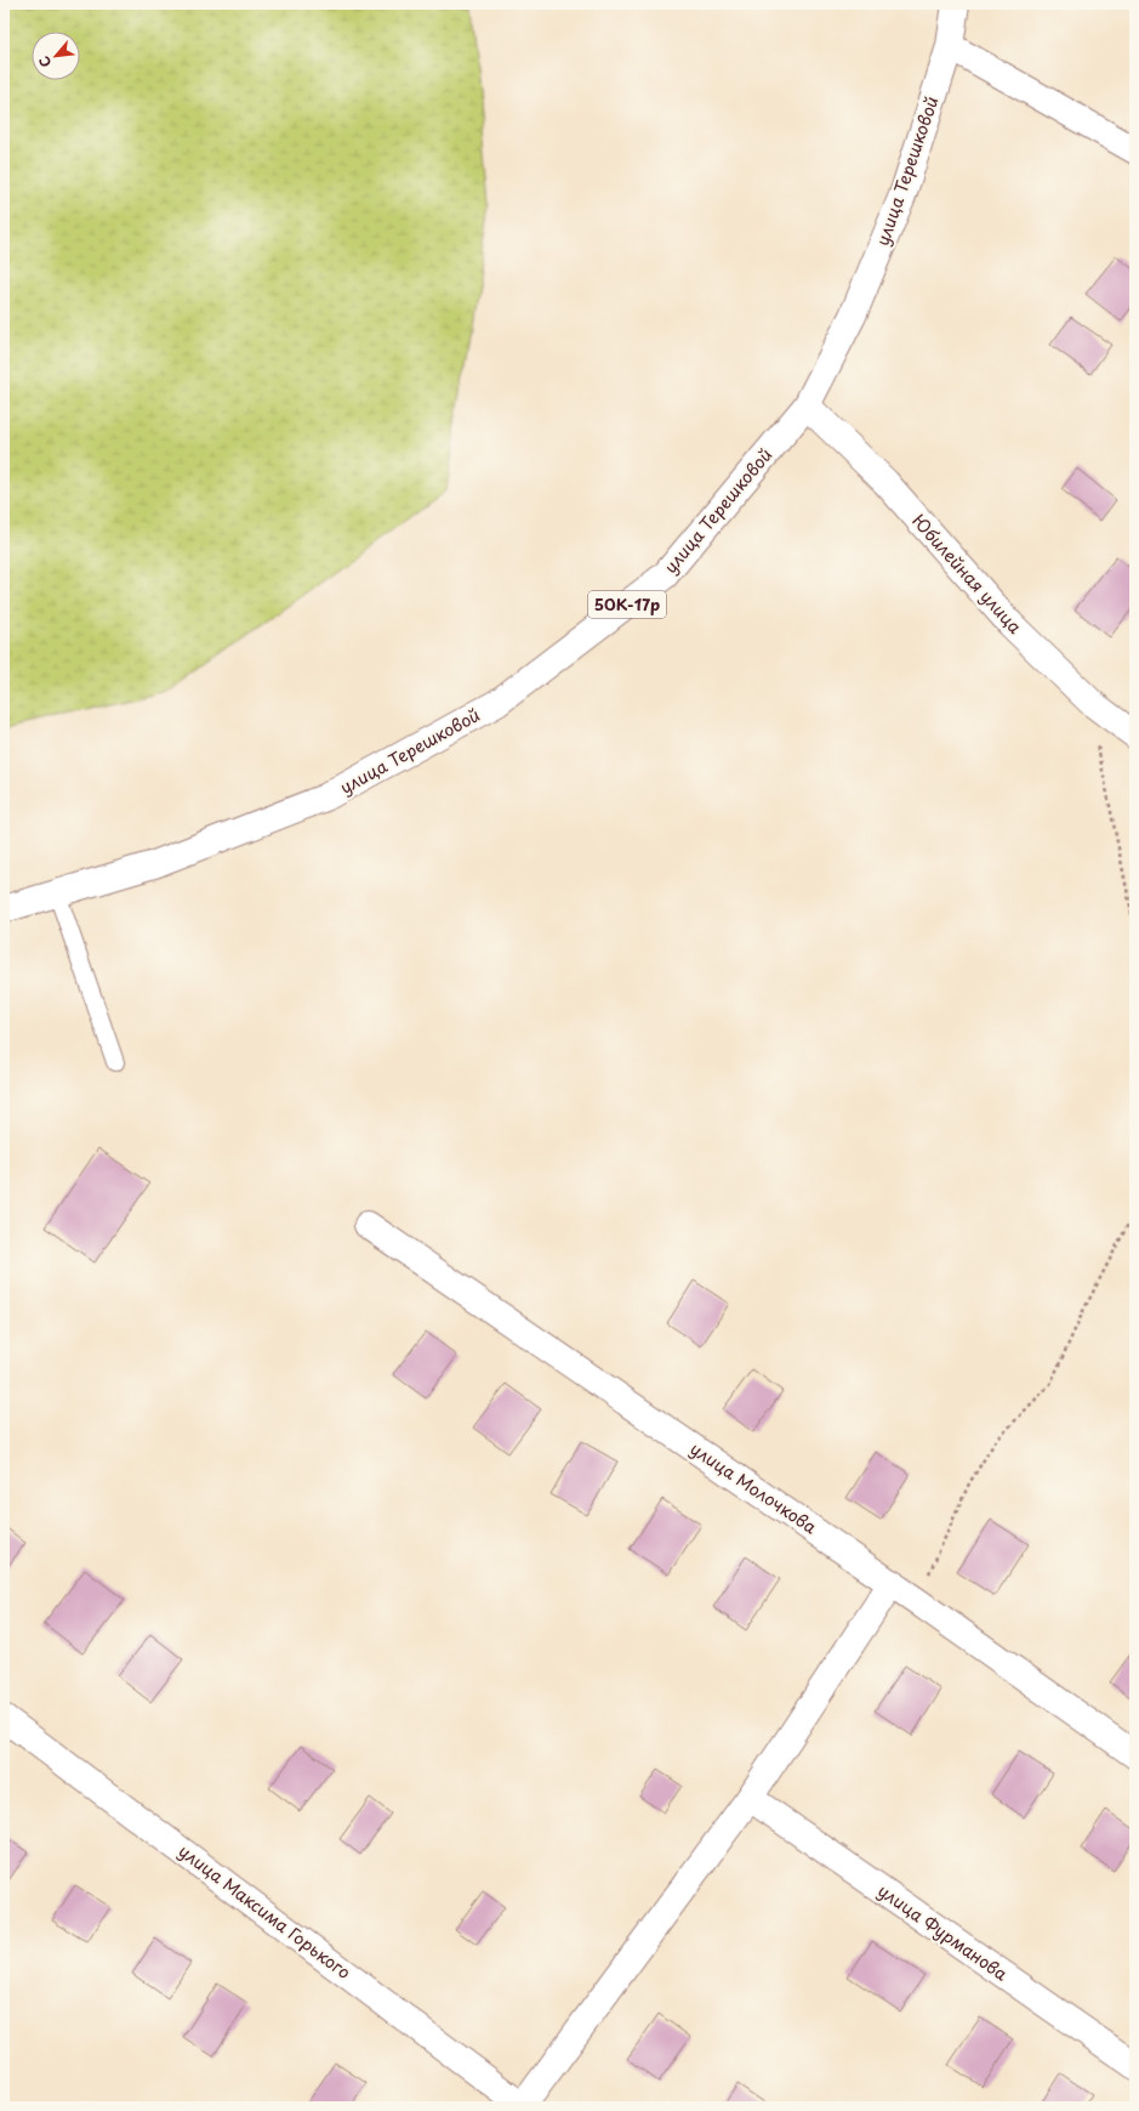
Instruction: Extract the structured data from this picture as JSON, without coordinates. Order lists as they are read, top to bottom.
{
  "streets": {
    "street": [
      "улица Терешковой",
      "Юбилейная улица",
      "50К-17р",
      "улица Молочкова",
      "улица Максима Горького",
      "улица Фурманова"
    ]
  },
  "crossings": [
    ["улица Терешковой", "Юбилейная улица"]
  ],
  "north": "bottom left"
}
